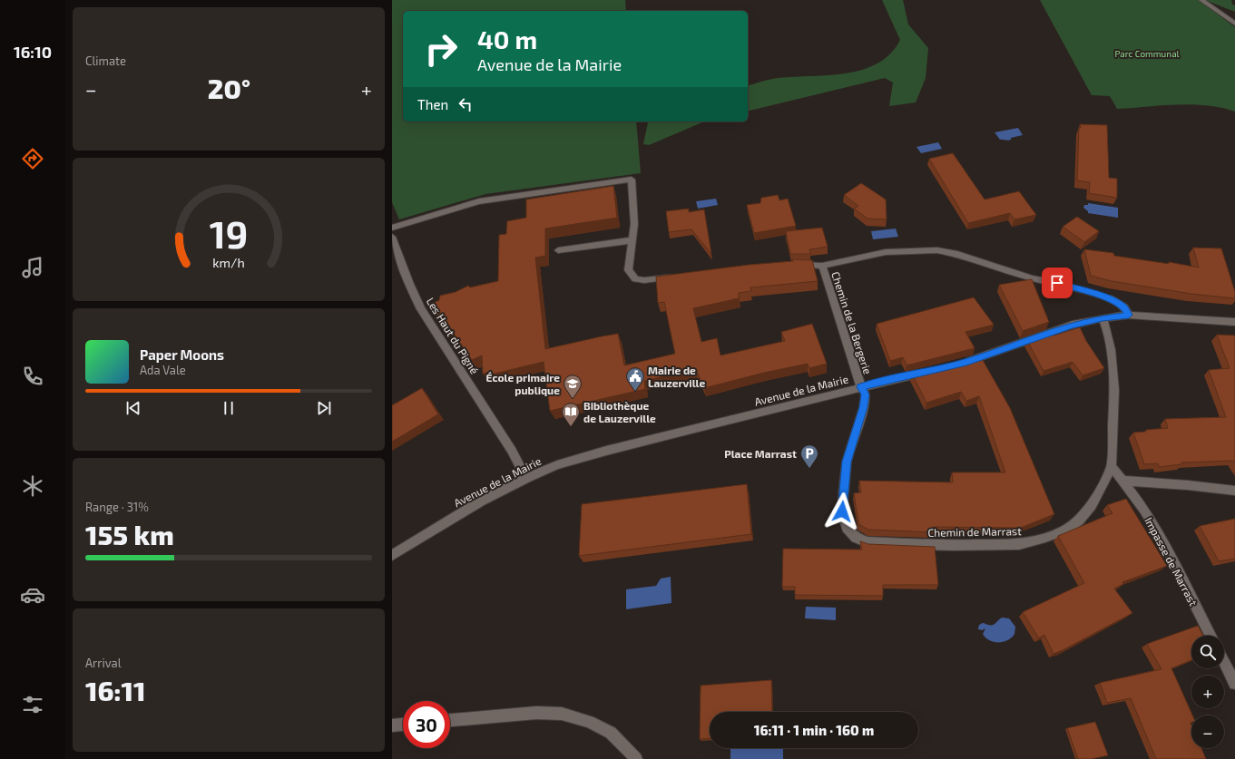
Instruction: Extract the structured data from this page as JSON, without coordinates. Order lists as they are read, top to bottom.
{
  "streets": {
    "street": [
      "Chemin de la Bergerie",
      "Les Haut du Pigné",
      "Avenue de la Mairie",
      "Chemin de Marrast",
      "Impasse de Marrast"
    ]
  },
  "crossings": [
    ["Chemin de la Bergerie", "Avenue de la Mairie"],
    ["Chemin de la Bergerie", "Chemin de Marrast"],
    ["Les Haut du Pigné", "Avenue de la Mairie"],
    ["Avenue de la Mairie", "Chemin de Marrast"],
    ["Chemin de Marrast", "Impasse de Marrast"]
  ],
  "parks": ["Parc Communal"],
  "places": {
    "public building": ["Mairie de Lauzerville"],
    "school or university": ["École primaire publique"],
    "library": ["Bibliothèque de Lauzerville"],
    "parking": ["Place Marrast"]
  },
  "page": {
    "tabs": "16:10",
    "tile": [
      "Climate",
      ["Range · 31%", "155 km"],
      ["Arrival", "16:11"]
    ],
    "turn": ["40 m", "Avenue de la Mairie"],
    "heat": ["−", "20°", "+"],
    "then": "Then",
    "song": ["Paper Moons", "Ada Vale"],
    "map_buttons": ["+", "−"],
    "limit": "30",
    "trip": "16:11 · 1 min · 160 m",
    "gauge": ["19", "km/h"]
  }
}
